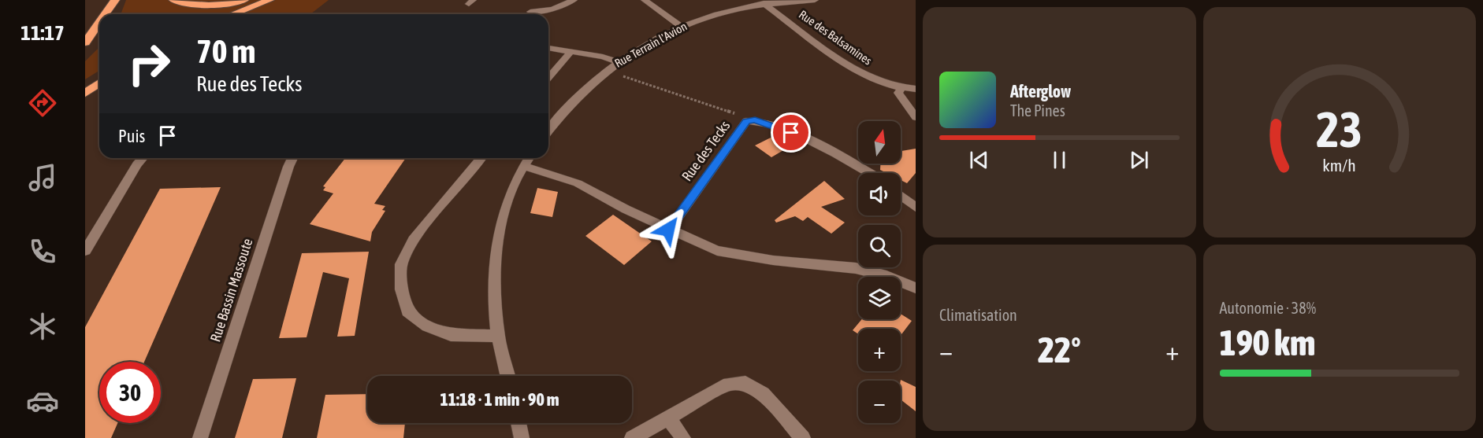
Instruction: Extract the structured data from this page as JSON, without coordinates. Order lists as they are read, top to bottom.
{
  "streets": {
    "street": [
      "Rue des Balsamines",
      "Rue Terrain l'Avion",
      "Rue des Tecks",
      "Rue Bassin Massoute"
    ]
  },
  "crossings": [
    ["Rue des Balsamines", "Rue Terrain l'Avion"]
  ],
  "north": "top",
  "page": {
    "tabs": "11:17",
    "turn": ["70 m", "Rue des Tecks"],
    "song": ["Afterglow", "The Pines"],
    "then": "Puis",
    "map_buttons": ["+", "−"],
    "tile": [
      "Climatisation",
      ["Autonomie · 38%", "190 km"]
    ],
    "heat": ["−", "22°", "+"],
    "limit": "30",
    "trip": "11:18 · 1 min · 90 m",
    "gauge": ["23", "km/h"]
  }
}
